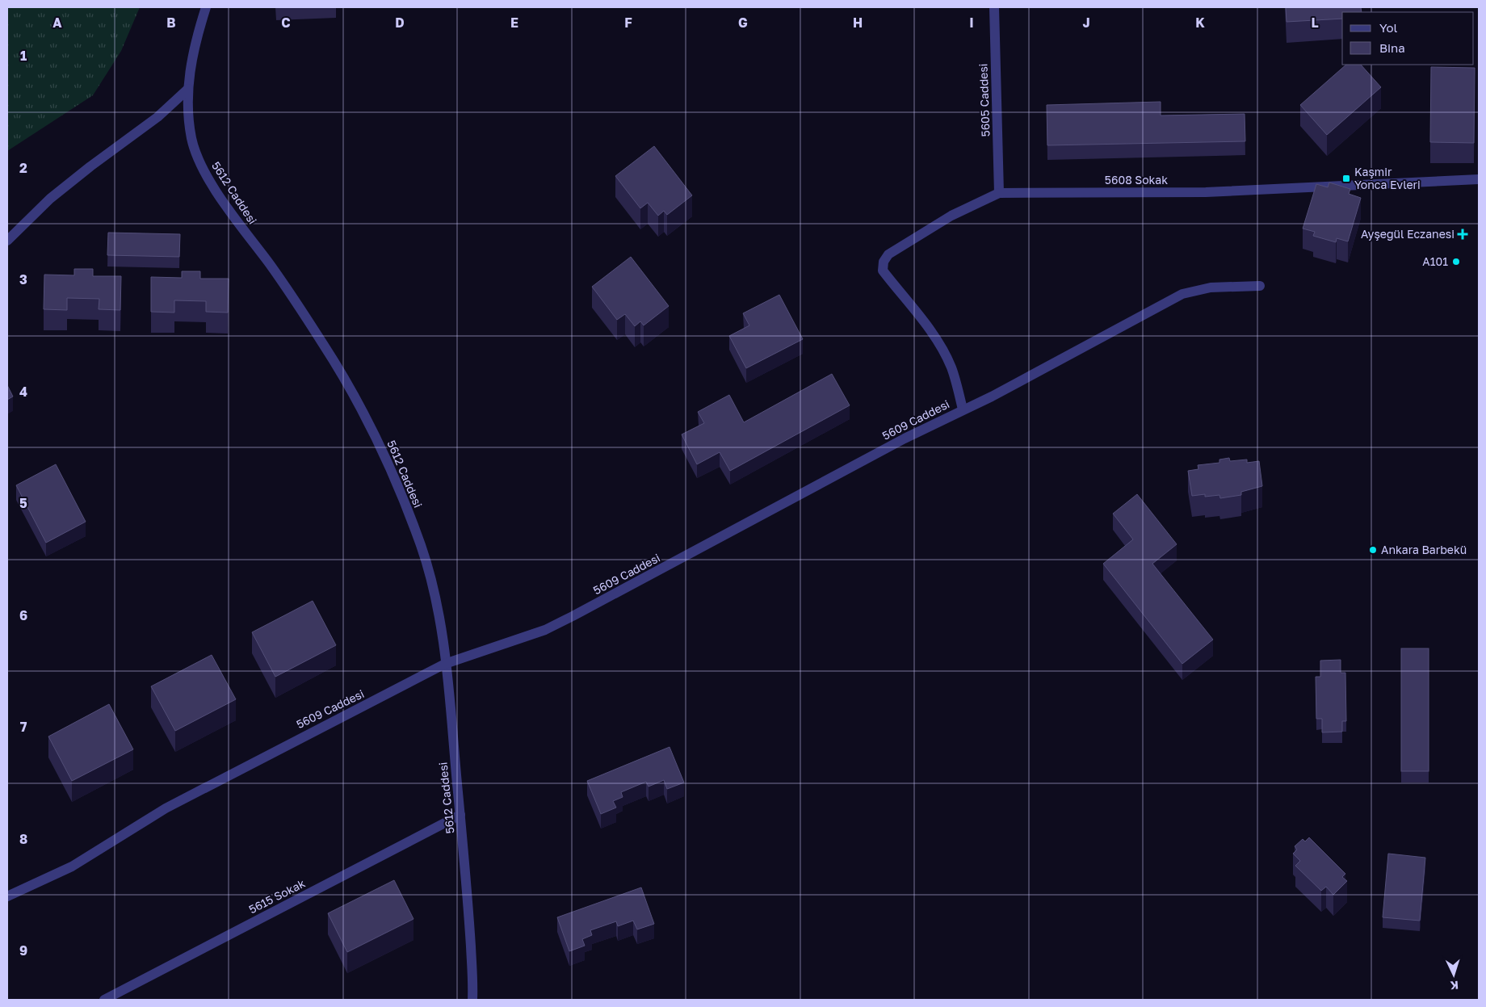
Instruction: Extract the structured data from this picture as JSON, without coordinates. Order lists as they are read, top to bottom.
{
  "streets": {
    "street": [
      "5605 Caddesi",
      "5608 Sokak",
      "5612 Caddesi",
      "5609 Caddesi",
      "5615 Sokak"
    ]
  },
  "crossings": [
    ["5605 Caddesi", "5608 Sokak"],
    ["5612 Caddesi", "5609 Caddesi"],
    ["5612 Caddesi", "5615 Sokak"]
  ],
  "places": {
    "transit": ["Kaşmir Yonca Evleri"],
    "health": ["Ayşegül Eczanesi"],
    "other": ["A101", "Ankara Barbekü"]
  },
  "legend": ["Yol", "Bina"],
  "north": "bottom",
  "grid": {
    "columns": [
      "A",
      "B",
      "C",
      "D",
      "E",
      "F",
      "G",
      "H",
      "I",
      "J",
      "K",
      "L"
    ],
    "rows": [
      "1",
      "2",
      "3",
      "4",
      "5",
      "6",
      "7",
      "8",
      "9"
    ]
  }
}
